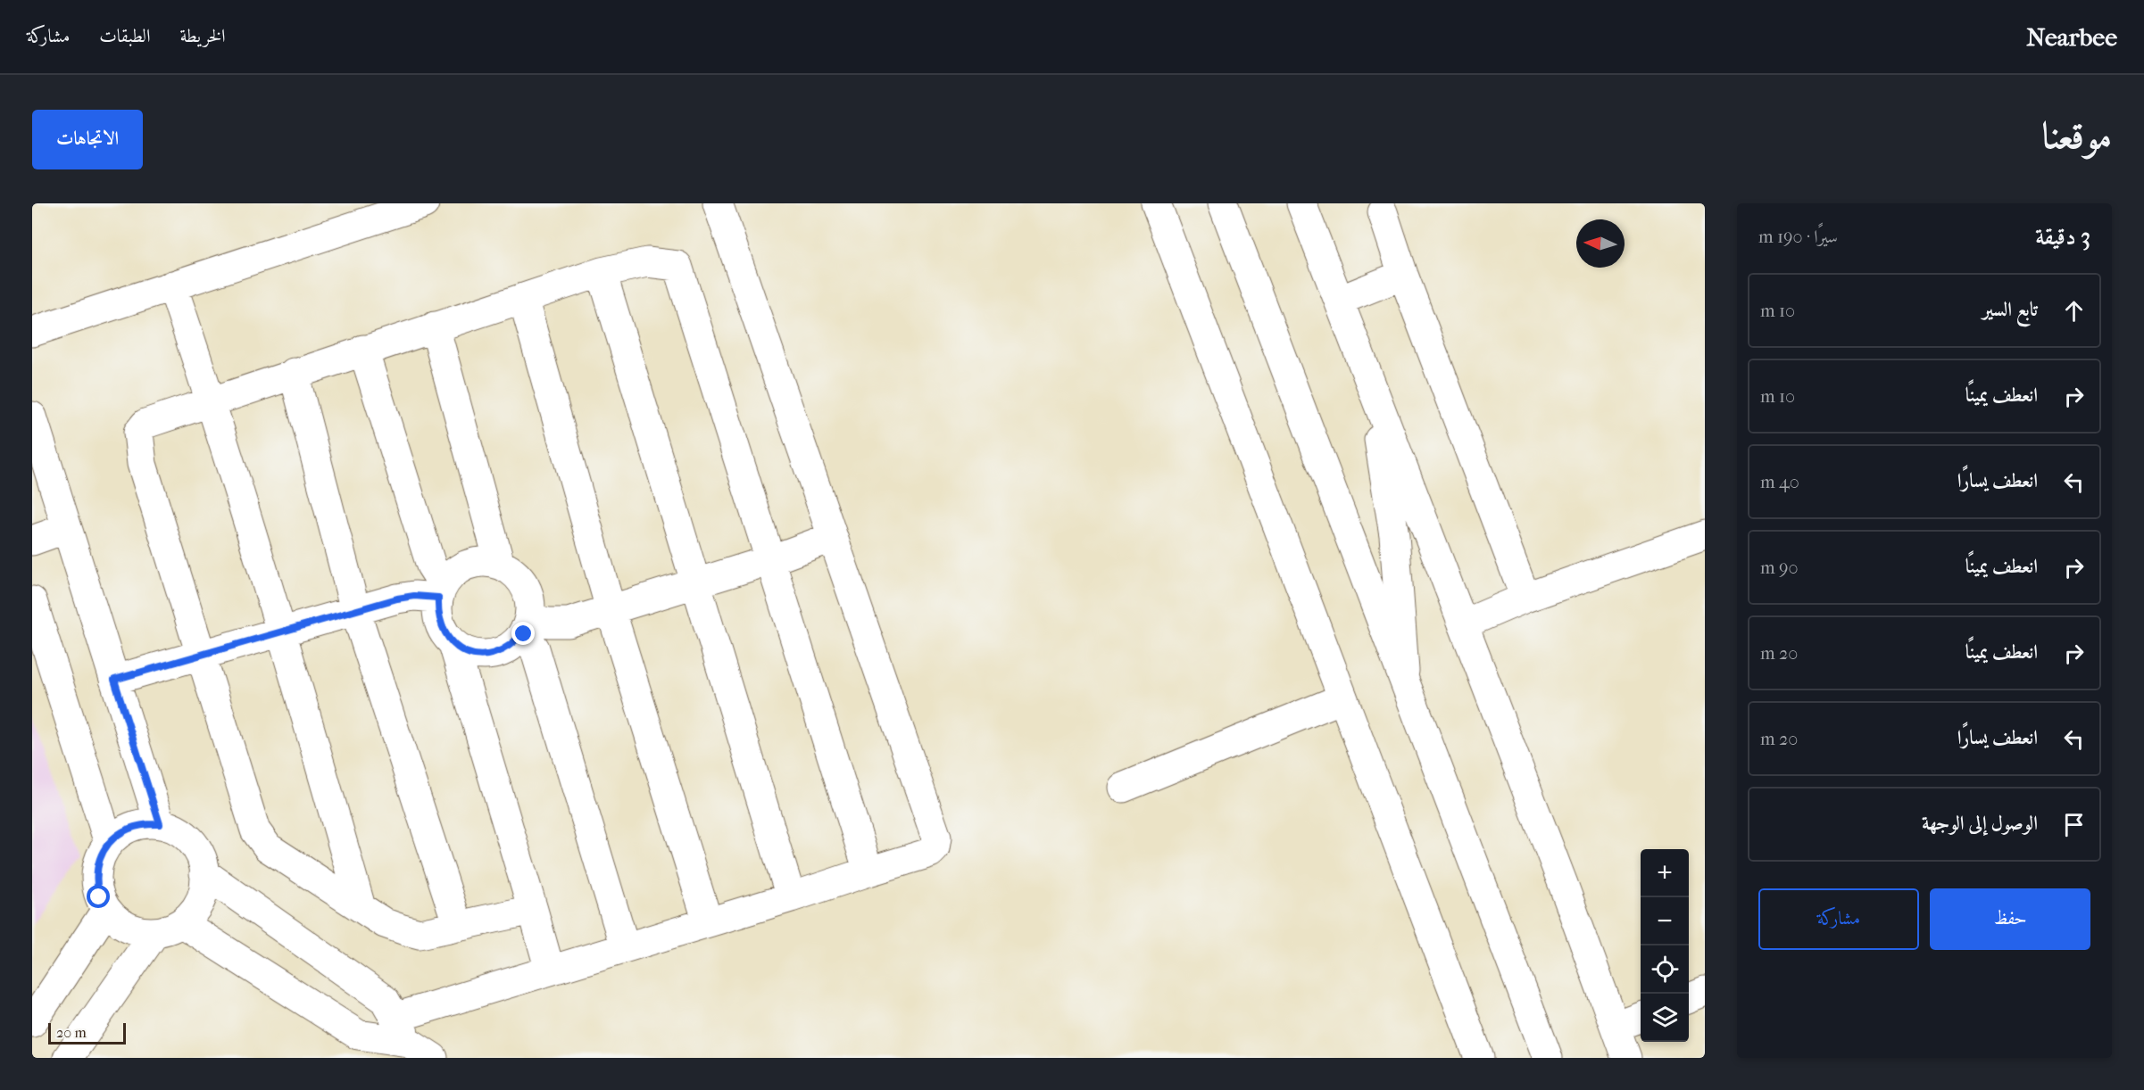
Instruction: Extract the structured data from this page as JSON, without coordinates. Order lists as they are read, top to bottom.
{
  "scale_bar": "20 m",
  "north": "left",
  "page": {
    "header": "Nearbee",
    "nav": ["الخريطة", "الطبقات", "مشاركة"],
    "title": "موقعنا",
    "buttons": [
      "الاتجاهات",
      ["حفظ", "مشاركة"]
    ],
    "heading": ["3 دقيقة", "سيرًا · 190 m"],
    "list": [
      ["تابع السير", "10 m"],
      ["انعطف يمينًا", "10 m"],
      ["انعطف يسارًا", "40 m"],
      ["انعطف يمينًا", "90 m"],
      ["انعطف يمينًا", "20 m"],
      ["انعطف يسارًا", "20 m"],
      "الوصول إلى الوجهة"
    ],
    "map_buttons": ["+", "−"],
    "scale": "20 m"
  }
}
